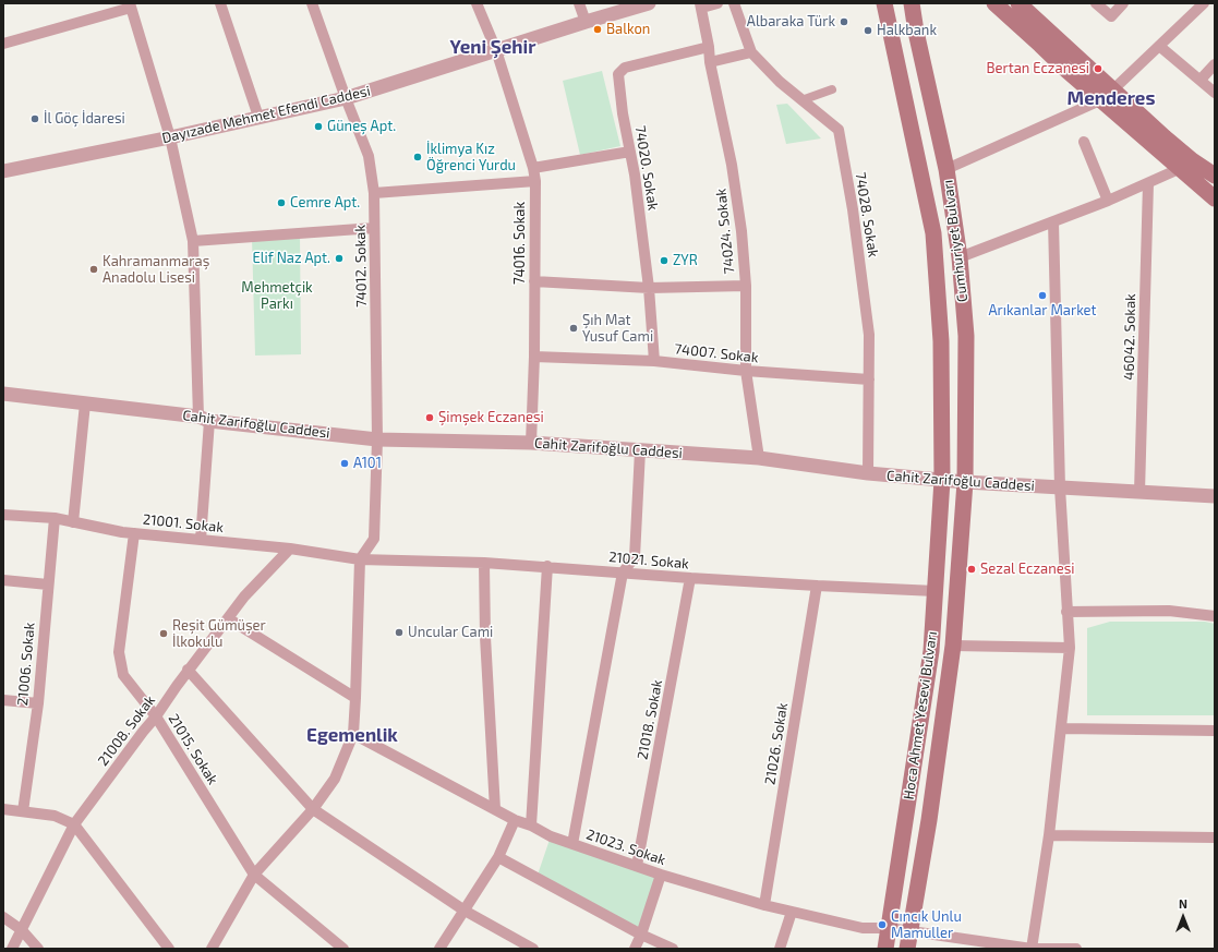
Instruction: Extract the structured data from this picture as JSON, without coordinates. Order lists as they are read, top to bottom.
{
  "streets": {
    "main road": ["Cumhuriyet Bulvarı", "Hoca Ahmet Yesevi Bulvarı"],
    "street": [
      "Dayızade Mehmet Efendi Caddesi",
      "74020. Sokak",
      "74028. Sokak",
      "74024. Sokak",
      "74016. Sokak",
      "74012. Sokak",
      "46042. Sokak",
      "74007. Sokak",
      "Cahit Zarifoğlu Caddesi",
      "21001. Sokak",
      "21021. Sokak",
      "21006. Sokak",
      "21018. Sokak",
      "21008. Sokak",
      "21026. Sokak",
      "21015. Sokak",
      "21023. Sokak"
    ]
  },
  "crossings": [
    ["Dayızade Mehmet Efendi Caddesi", "74016. Sokak"],
    ["Dayızade Mehmet Efendi Caddesi", "74012. Sokak"],
    ["74020. Sokak", "74024. Sokak"],
    ["74020. Sokak", "74007. Sokak"],
    ["74028. Sokak", "74007. Sokak"],
    ["74028. Sokak", "Cahit Zarifoğlu Caddesi"],
    ["74024. Sokak", "74007. Sokak"],
    ["74024. Sokak", "Cahit Zarifoğlu Caddesi"],
    ["Cumhuriyet Bulvarı", "Cahit Zarifoğlu Caddesi"],
    ["Cumhuriyet Bulvarı", "Hoca Ahmet Yesevi Bulvarı"],
    ["74016. Sokak", "74007. Sokak"],
    ["74016. Sokak", "Cahit Zarifoğlu Caddesi"],
    ["74012. Sokak", "Cahit Zarifoğlu Caddesi"],
    ["74012. Sokak", "21001. Sokak"],
    ["74012. Sokak", "21021. Sokak"],
    ["46042. Sokak", "Cahit Zarifoğlu Caddesi"],
    ["Cahit Zarifoğlu Caddesi", "Hoca Ahmet Yesevi Bulvarı"],
    ["21001. Sokak", "21021. Sokak"],
    ["21001. Sokak", "21006. Sokak"],
    ["21001. Sokak", "21008. Sokak"],
    ["21001. Sokak", "21015. Sokak"],
    ["21021. Sokak", "Hoca Ahmet Yesevi Bulvarı"],
    ["21021. Sokak", "21018. Sokak"],
    ["21021. Sokak", "21026. Sokak"],
    ["Hoca Ahmet Yesevi Bulvarı", "21023. Sokak"],
    ["21018. Sokak", "21023. Sokak"],
    ["21008. Sokak", "21015. Sokak"],
    ["21026. Sokak", "21023. Sokak"]
  ],
  "districts": ["Yeni Şehir", "Menderes", "Egemenlik"],
  "parks": ["Mehmetçik Parkı"],
  "places": [
    "Albaraka Türk",
    "Balkon",
    "Halkbank",
    "Bertan Eczanesi",
    "İl Göç İdaresi",
    "Güneş Apt.",
    "İklimya Kız Öğrenci Yurdu",
    "Cemre Apt.",
    "Elif Naz Apt.",
    "ZYR",
    "Kahramanmaraş Anadolu Lisesi",
    "Arıkanlar Market",
    "Şıh Mat Yusuf Cami",
    "Şimşek Eczanesi",
    "A101",
    "Sezal Eczanesi",
    "Uncular Cami",
    "Reşit Gümüşer İlkokulu",
    "Cıncık Unlu Mamuller"
  ],
  "north": "top"
}
